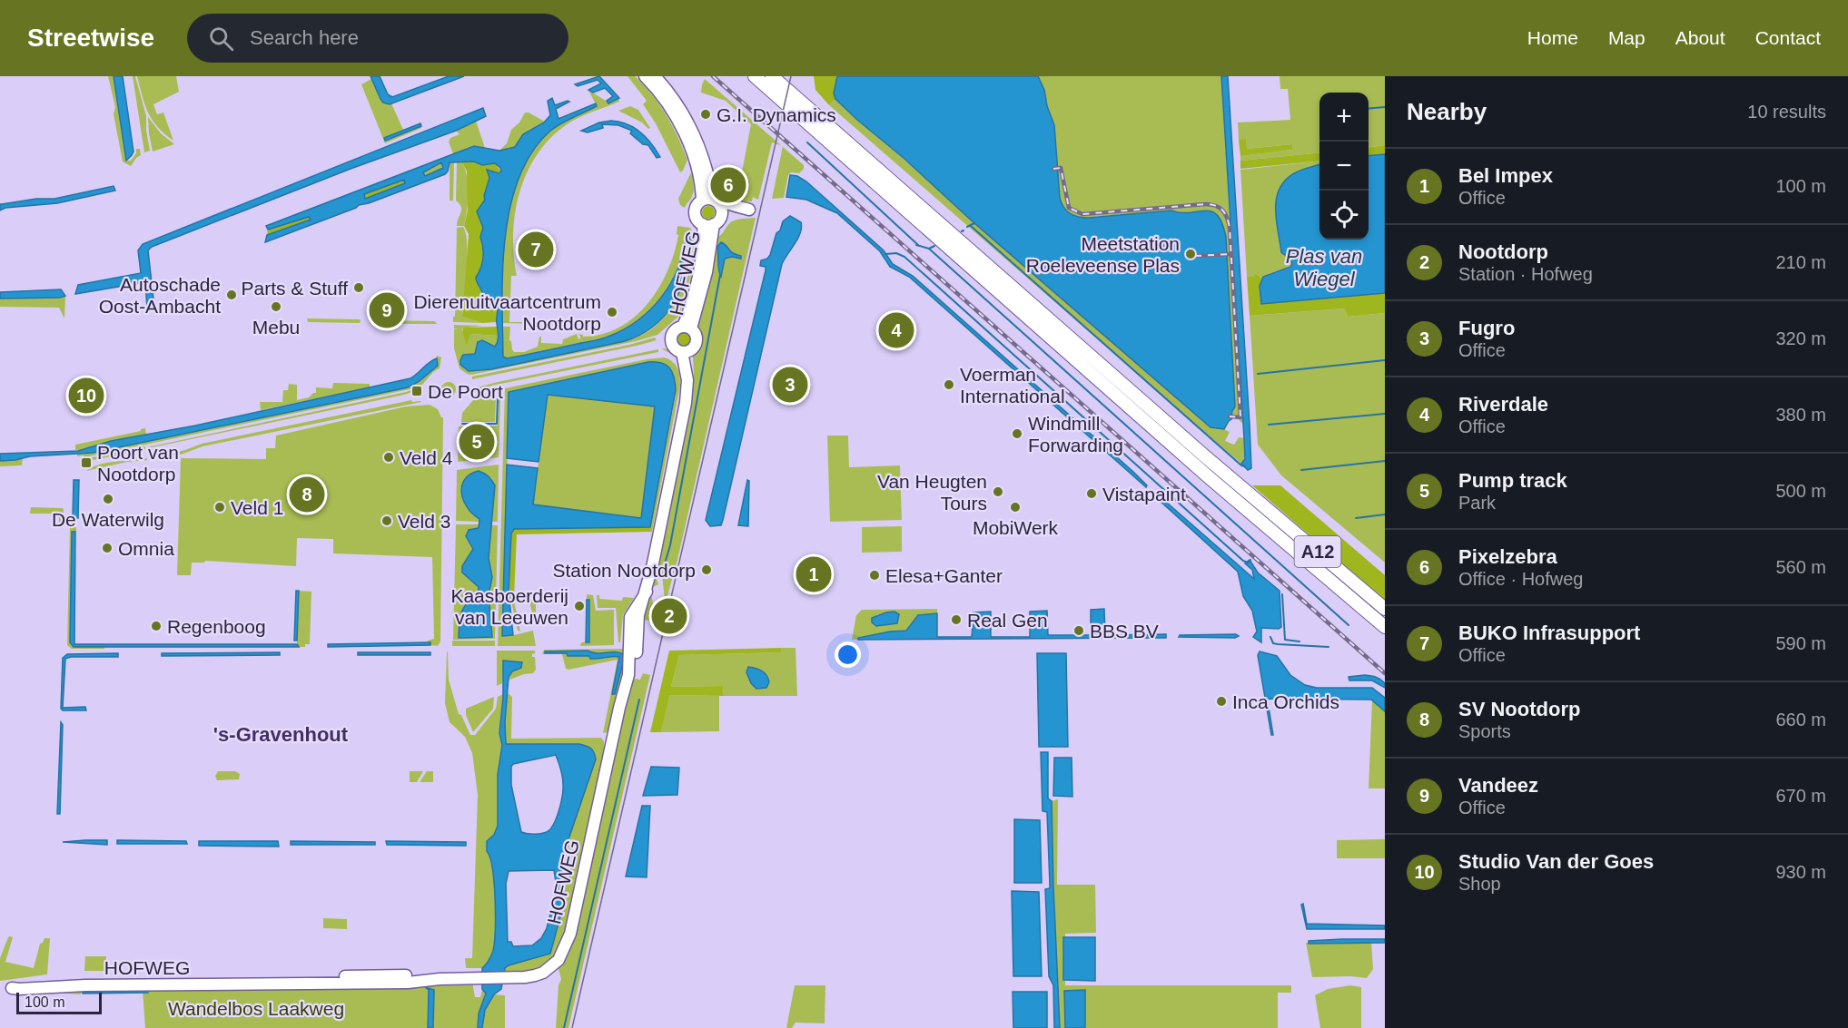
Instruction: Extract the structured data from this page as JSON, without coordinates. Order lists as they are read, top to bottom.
{
  "streets": {
    "highway": ["A12"],
    "main road": ["HOFWEG"]
  },
  "districts": ["'s-Gravenhout"],
  "water": ["Plas van Wiegel"],
  "parks": ["Wandelbos Laakweg"],
  "places": {
    "other": [
      "G.I. Dynamics",
      "Meetstation Roeleveense Plas",
      "Parts & Stuff",
      "Autoschade Oost-Ambacht",
      "Mebu",
      "Dierenuitvaartcentrum Nootdorp",
      "Voerman International",
      "Windmill Forwarding",
      "Veld 4",
      "Van Heugten Tours",
      "Vistapaint",
      "De Waterwilg",
      "Veld 1",
      "MobiWerk",
      "Veld 3",
      "Omnia",
      "Station Nootdorp",
      "Elesa+Ganter",
      "Kaasboerderij van Leeuwen",
      "Real Gen",
      "Regenboog",
      "BBS BV",
      "Inca Orchids"
    ],
    "transit": ["De Poort", "Poort van Nootdorp"]
  },
  "scale_bar": "100 m",
  "page": {
    "header": "Streetwise",
    "search": "Search here",
    "nav": [
      "Home",
      "Map",
      "About",
      "Contact"
    ],
    "heading": ["Nearby", "10 results"],
    "map_buttons": ["+", "−"],
    "list": [
      {
        "mark": "1",
        "name": "Bel Impex",
        "note": "Office",
        "value": "100 m"
      },
      {
        "mark": "2",
        "name": "Nootdorp",
        "note": "Station · Hofweg",
        "value": "210 m"
      },
      {
        "mark": "3",
        "name": "Fugro",
        "note": "Office",
        "value": "320 m"
      },
      {
        "mark": "4",
        "name": "Riverdale",
        "note": "Office",
        "value": "380 m"
      },
      {
        "mark": "5",
        "name": "Pump track",
        "note": "Park",
        "value": "500 m"
      },
      {
        "mark": "6",
        "name": "Pixelzebra",
        "note": "Office · Hofweg",
        "value": "560 m"
      },
      {
        "mark": "7",
        "name": "BUKO Infrasupport",
        "note": "Office",
        "value": "590 m"
      },
      {
        "mark": "8",
        "name": "SV Nootdorp",
        "note": "Sports",
        "value": "660 m"
      },
      {
        "mark": "9",
        "name": "Vandeez",
        "note": "Office",
        "value": "670 m"
      },
      {
        "mark": "10",
        "name": "Studio Van der Goes",
        "note": "Shop",
        "value": "930 m"
      }
    ],
    "pins": [
      "6",
      "7",
      "9",
      "4",
      "3",
      "10",
      "5",
      "8",
      "1",
      "2"
    ],
    "scale": "100 m"
  }
}
